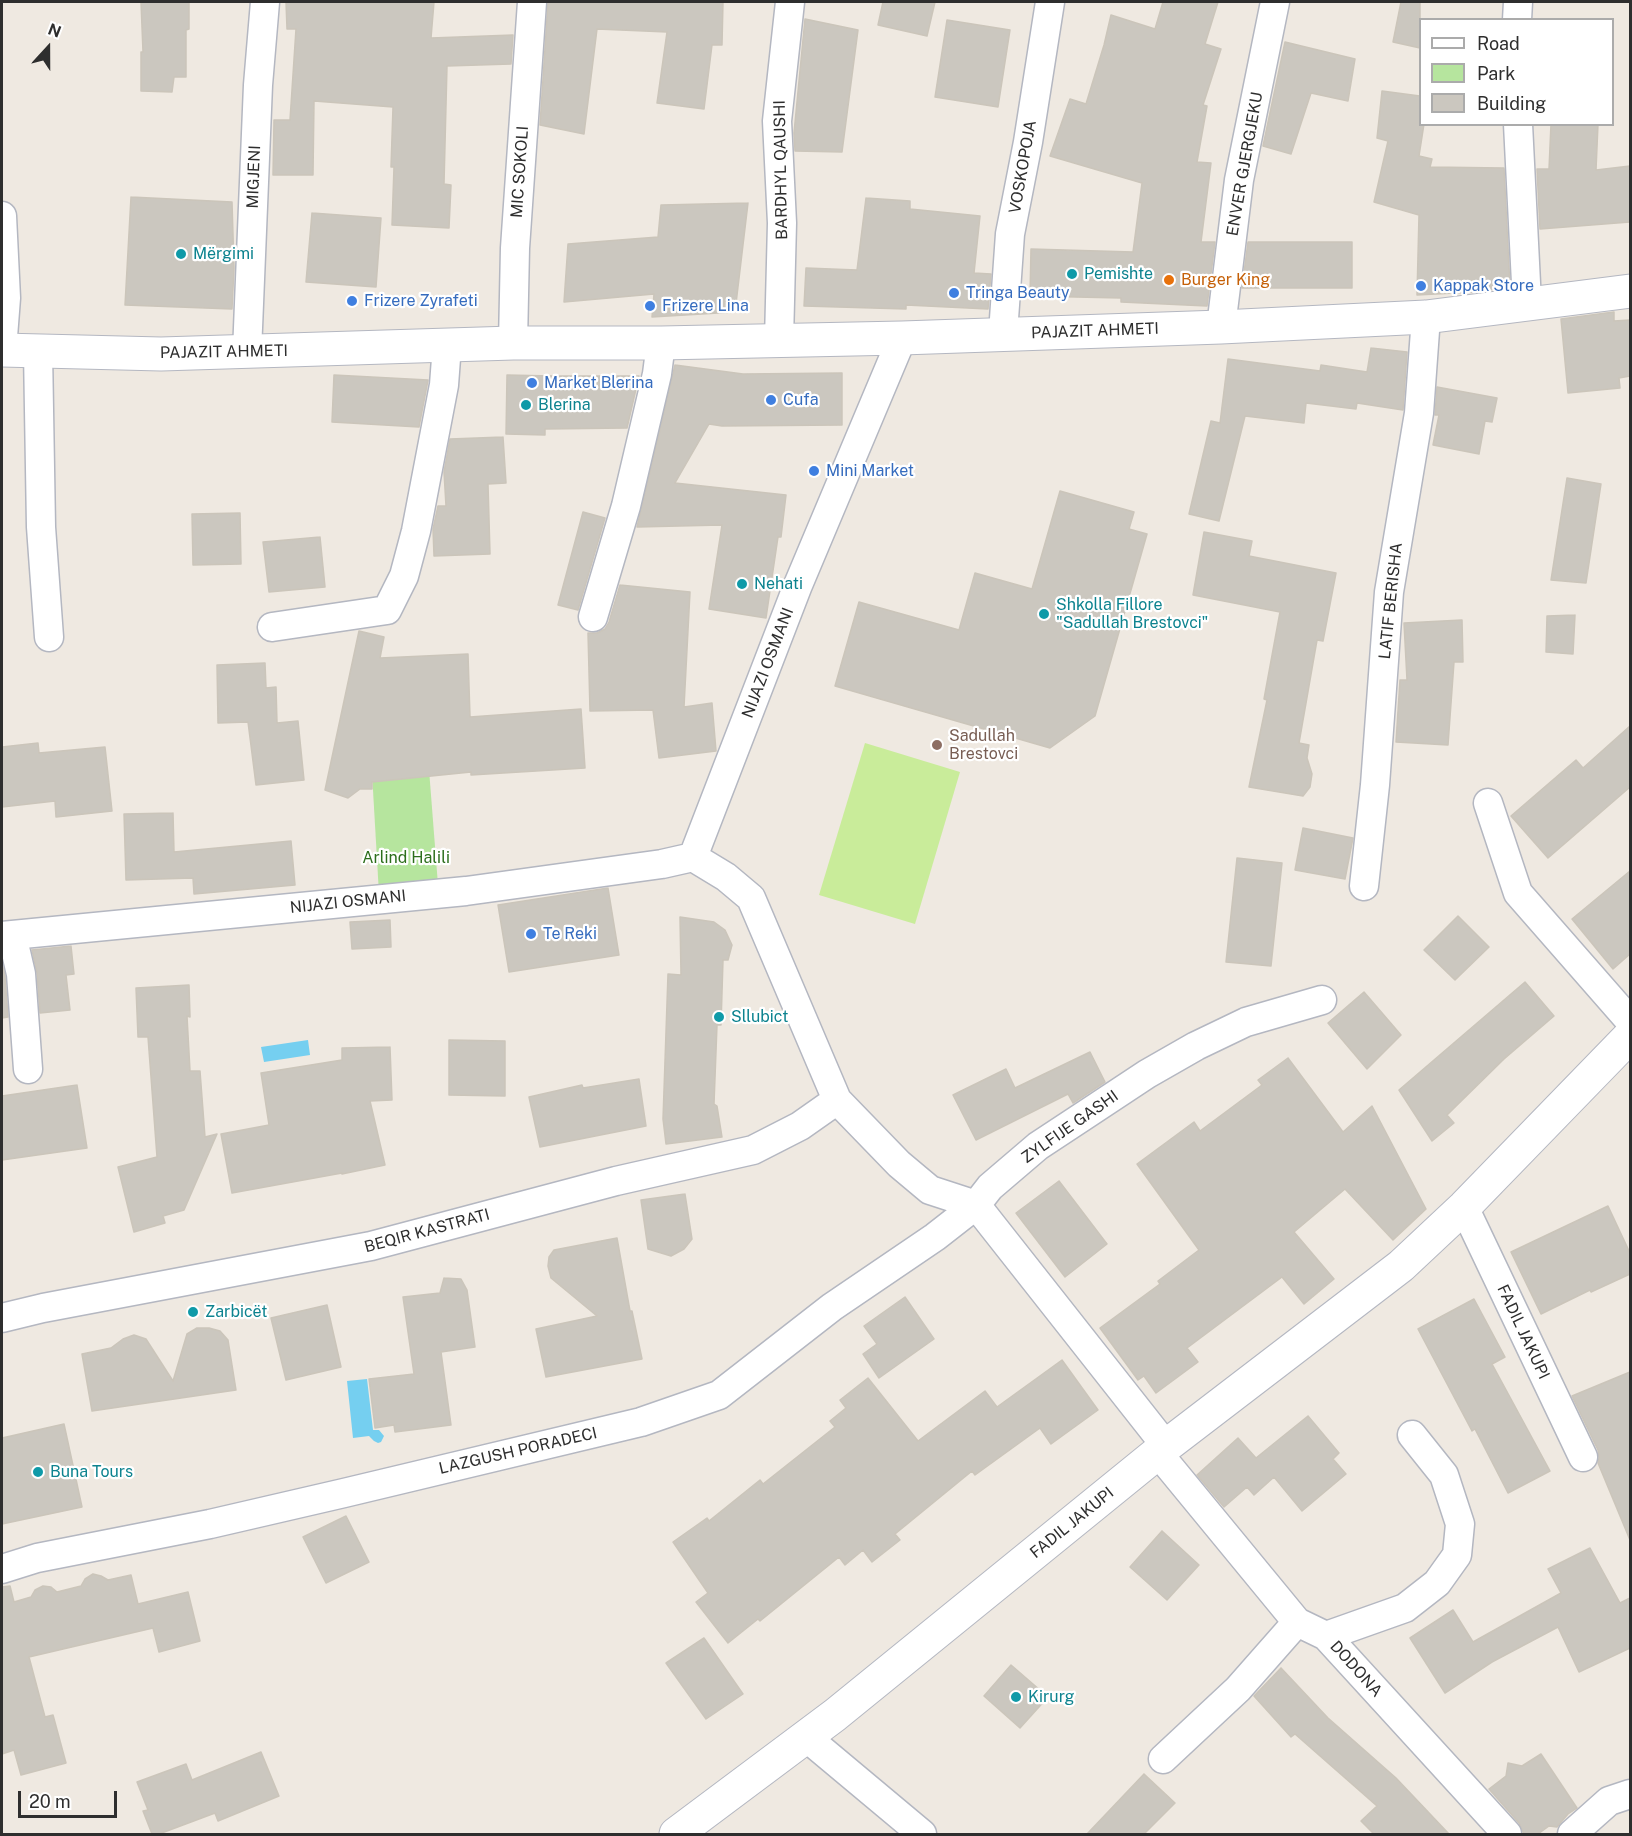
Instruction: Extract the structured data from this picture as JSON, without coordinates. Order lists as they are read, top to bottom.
{
  "streets": {
    "street": [
      "ENVER GJERGJEKU",
      "VOSKOPOJA",
      "BARDHYL QAUSHI",
      "MIC SOKOLI",
      "MIGJENI",
      "PAJAZIT AHMETI",
      "LATIF BERISHA",
      "NIJAZI OSMANI",
      "ZYLFIJE GASHI",
      "BEQIR KASTRATI",
      "FADIL JAKUPI",
      "LAZGUSH PORADECI",
      "DODONA"
    ]
  },
  "crossings": [
    ["ENVER GJERGJEKU", "PAJAZIT AHMETI"],
    ["VOSKOPOJA", "PAJAZIT AHMETI"],
    ["BARDHYL QAUSHI", "PAJAZIT AHMETI"],
    ["MIC SOKOLI", "PAJAZIT AHMETI"],
    ["MIGJENI", "PAJAZIT AHMETI"],
    ["PAJAZIT AHMETI", "LATIF BERISHA"],
    ["PAJAZIT AHMETI", "NIJAZI OSMANI"],
    ["ZYLFIJE GASHI", "LAZGUSH PORADECI"],
    ["FADIL JAKUPI", "DODONA"]
  ],
  "parks": ["Arlind Halili"],
  "places": [
    "Mërgimi",
    "Pemishte",
    "Burger King",
    "Kappak Store",
    "Tringa Beauty",
    "Frizere Zyrafeti",
    "Frizere Lina",
    "Market Blerina",
    "Cufa",
    "Blerina",
    "Mini Market",
    "Nehati",
    "Shkolla Fillore \"Sadullah Brestovci\"",
    "Sadullah Brestovci",
    "Te Reki",
    "Sllubict",
    "Zarbicët",
    "Buna Tours",
    "Kirurg"
  ],
  "legend": ["Road", "Park", "Building"],
  "scale_bar": "20 m",
  "north": "top"
}
